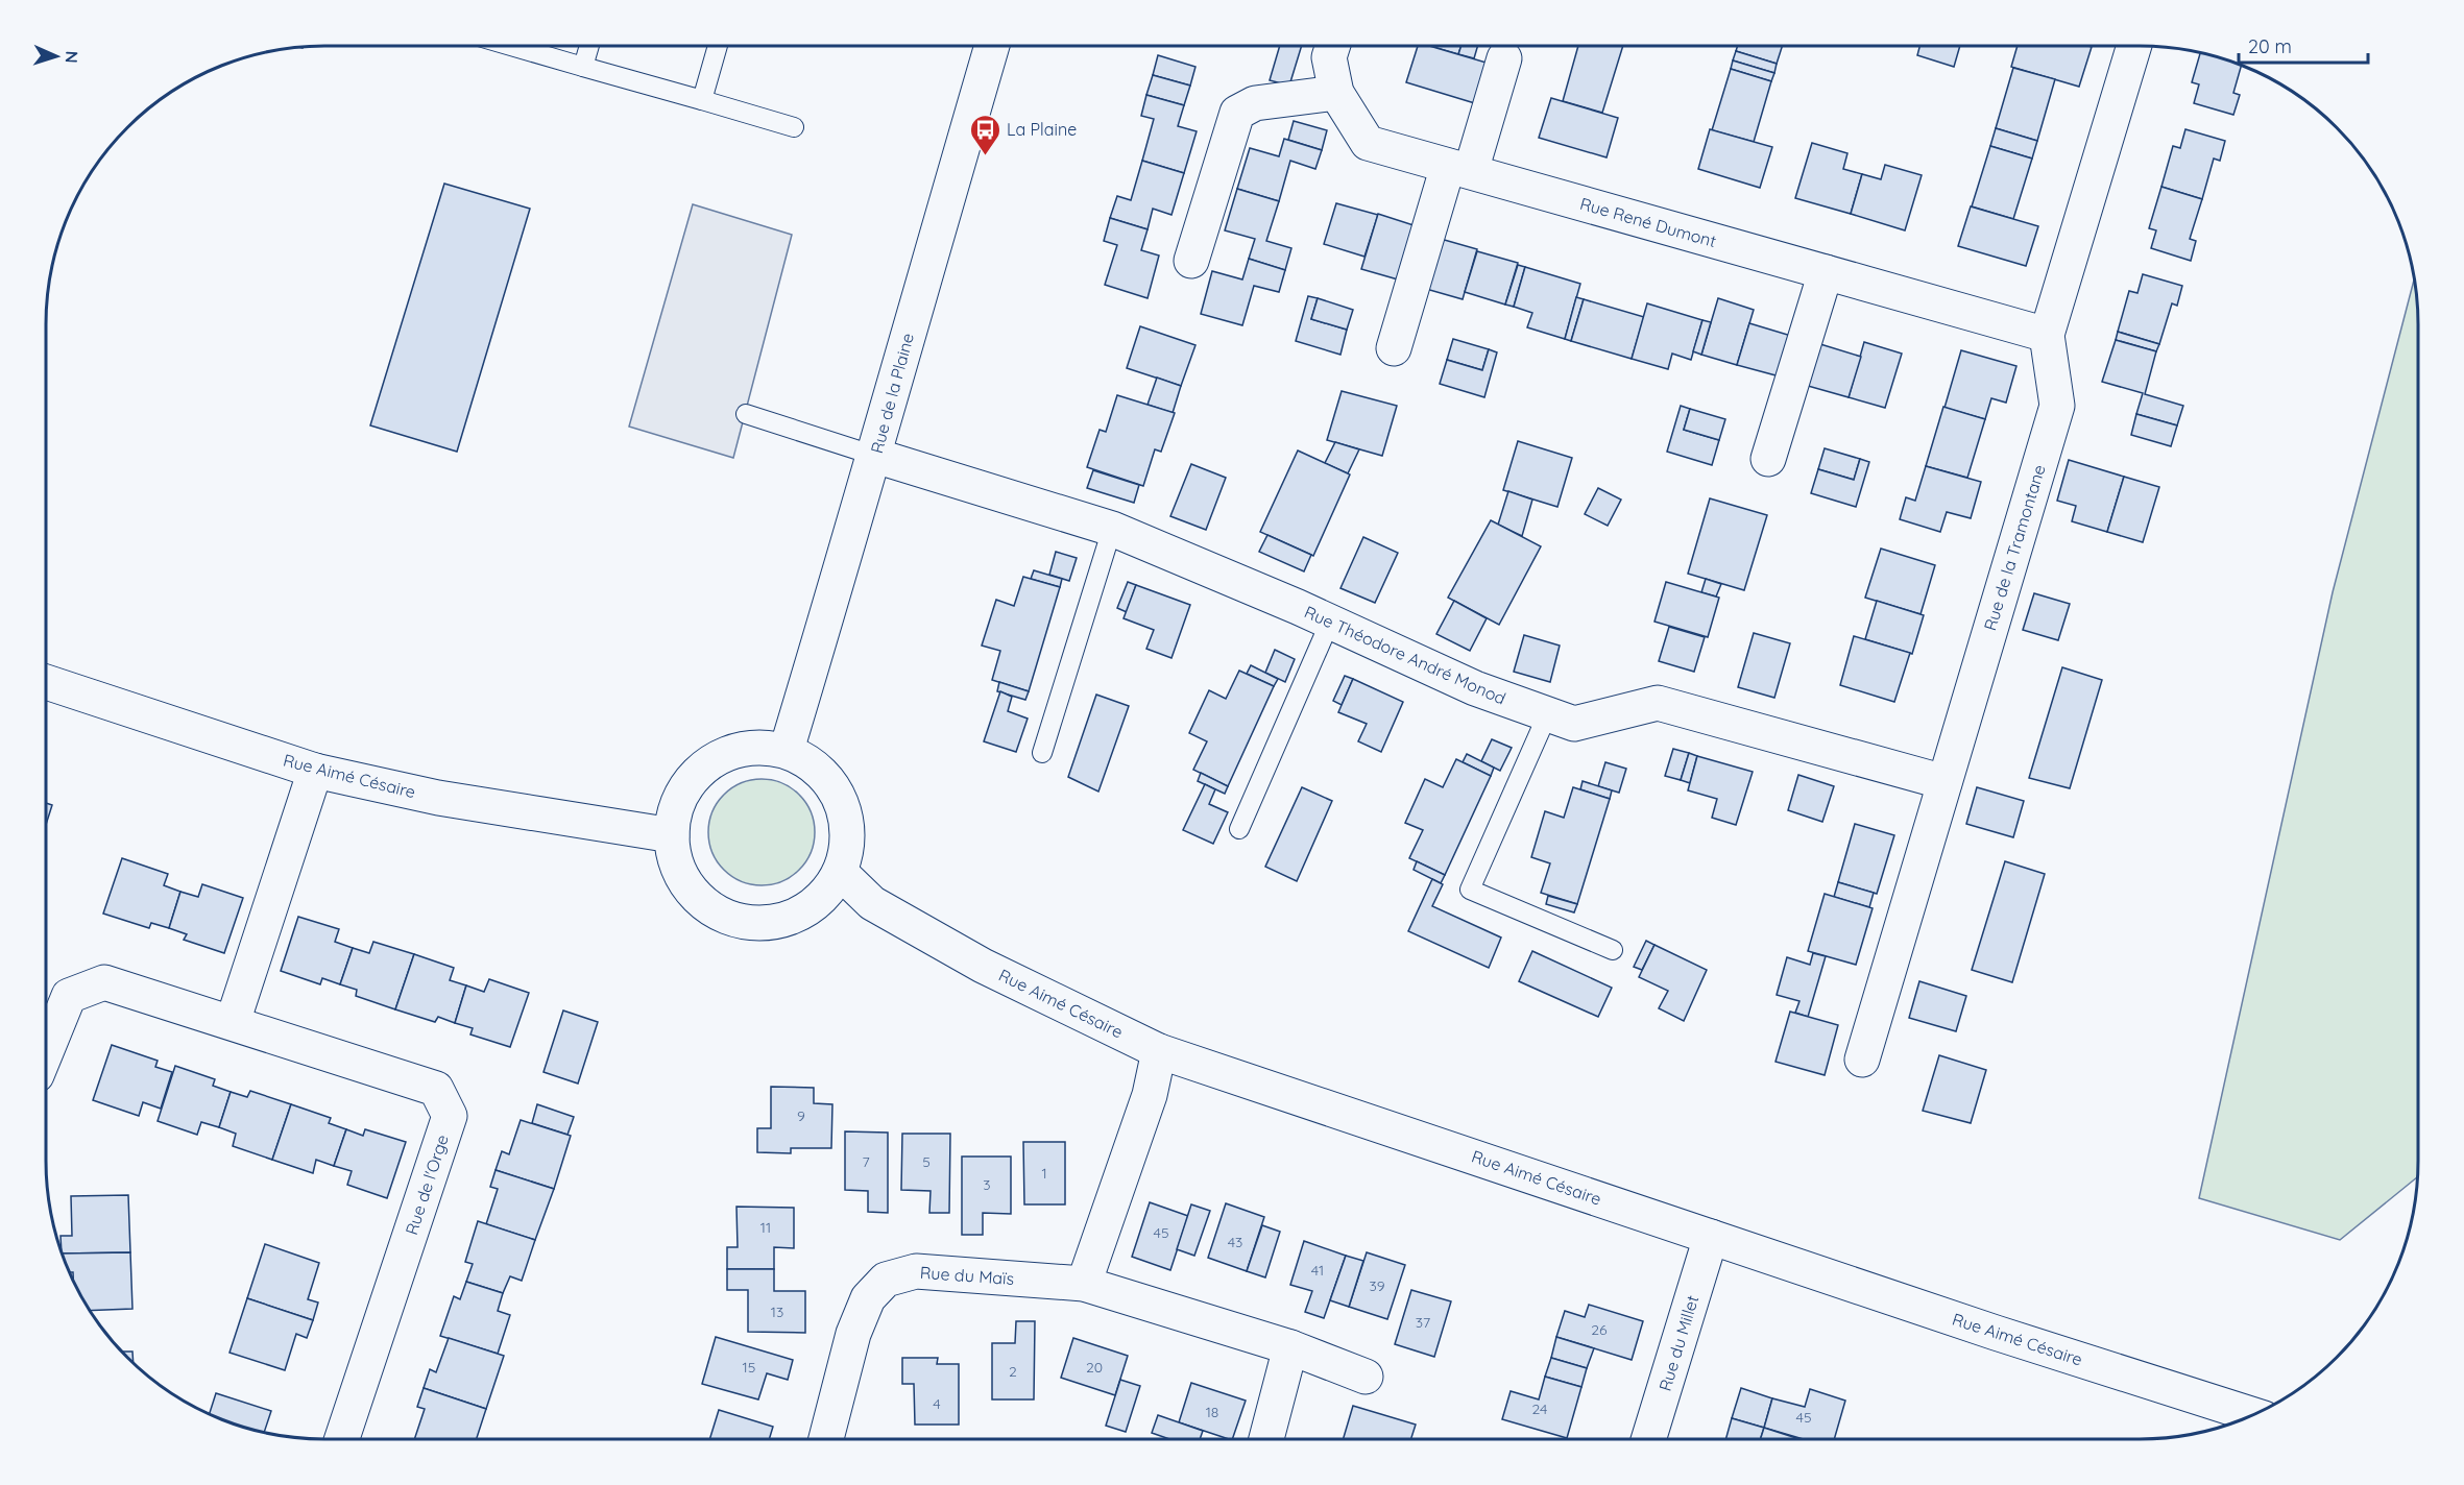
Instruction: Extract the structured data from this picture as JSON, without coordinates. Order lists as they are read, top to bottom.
{
  "streets": {
    "street": [
      "Rue René Dumont",
      "Rue de la Plaine",
      "Rue de la Tramontane",
      "Rue Théodore André Monod",
      "Rue Aimé Césaire",
      "Rue de l'Orge",
      "Rue du Maïs",
      "Rue du Millet"
    ]
  },
  "crossings": [
    ["Rue René Dumont", "Rue de la Tramontane"],
    ["Rue de la Plaine", "Rue Théodore André Monod"],
    ["Rue de la Plaine", "Rue Aimé Césaire"],
    ["Rue de la Tramontane", "Rue Théodore André Monod"],
    ["Rue Aimé Césaire", "Rue du Millet"]
  ],
  "places": {
    "bus stop": ["La Plaine"]
  },
  "house_numbers": [
    "9",
    "7",
    "5",
    "1",
    "3",
    "11",
    "45",
    "43",
    "41",
    "39",
    "13",
    "37",
    "26",
    "15",
    "20",
    "2",
    "4",
    "24",
    "18",
    "45"
  ],
  "scale_bar": "20 m",
  "north": "right"
}
